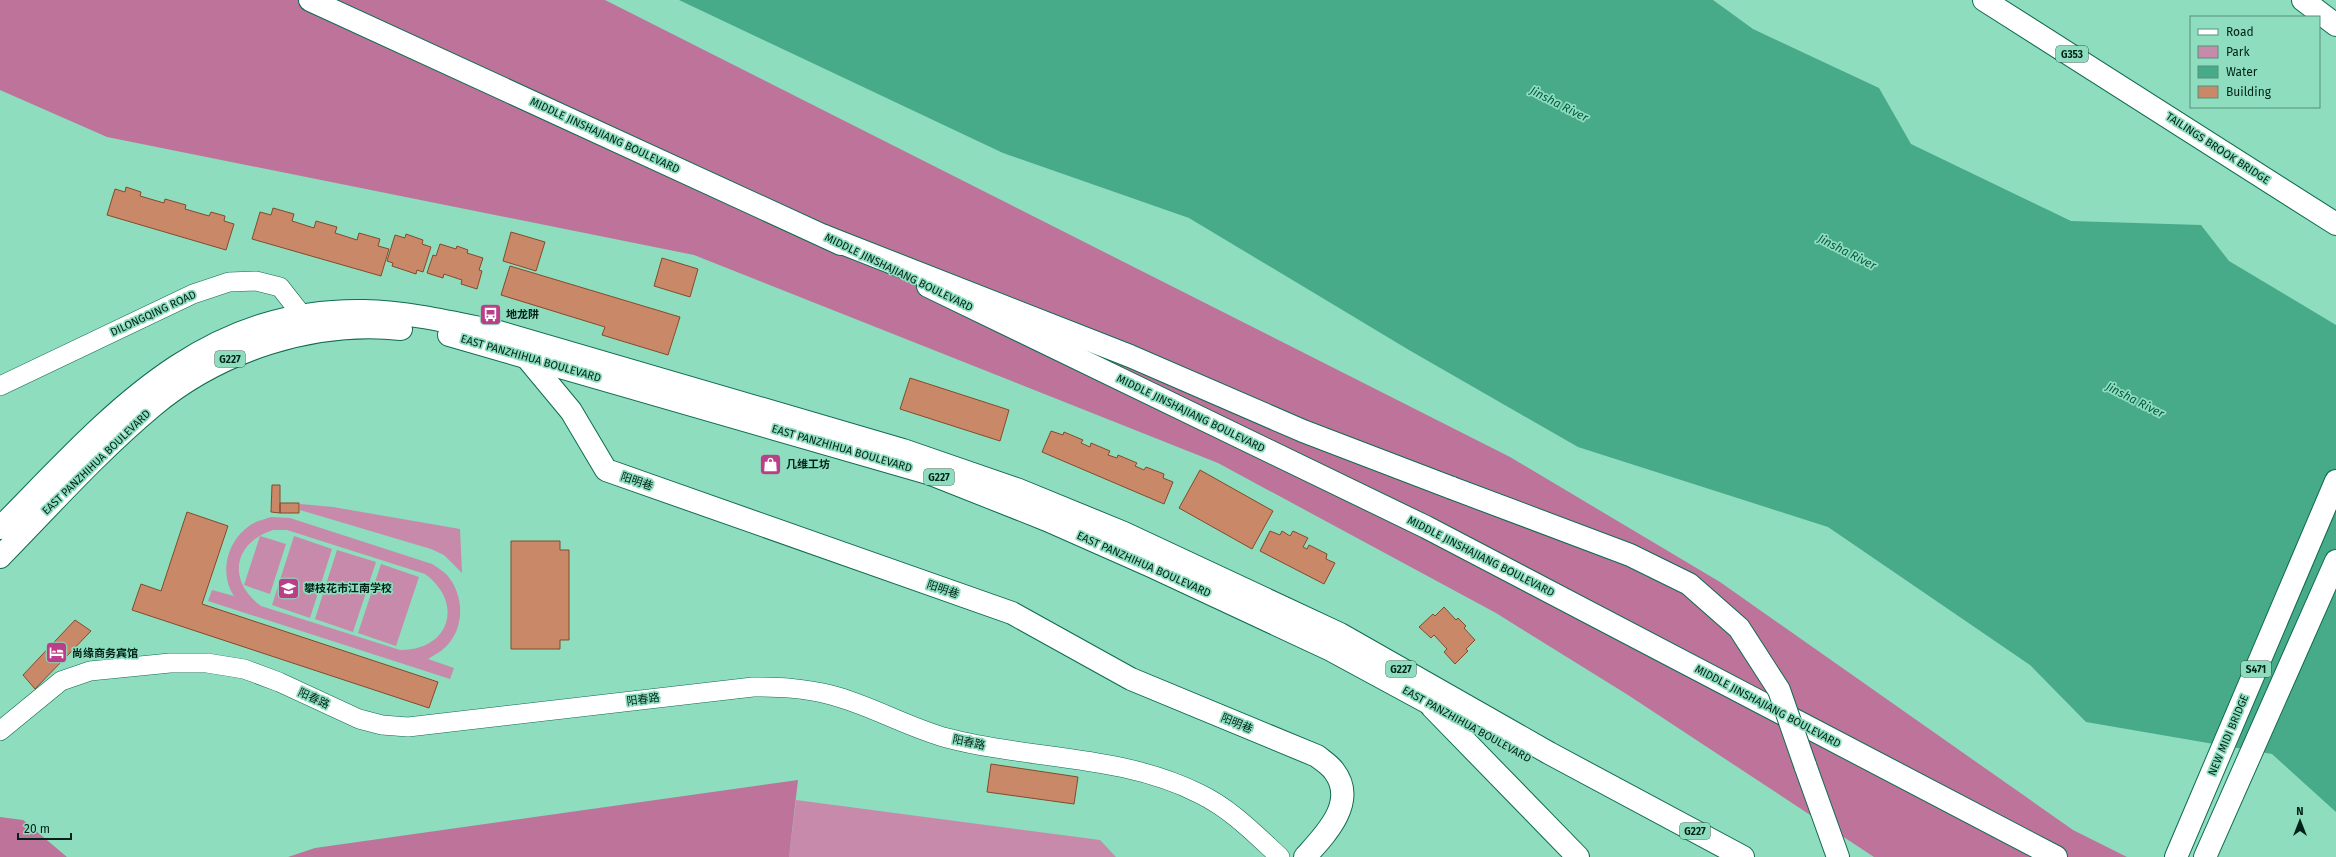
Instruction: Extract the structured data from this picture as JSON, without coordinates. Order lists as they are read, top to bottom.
{
  "streets": {
    "main road": [
      "G353",
      "MIDDLE JINSHAJIANG BOULEVARD",
      "TAILINGS BROOK BRIDGE",
      "EAST PANZHIHUA BOULEVARD",
      "G227",
      "阳明巷",
      "S471",
      "NEW MIDI BRIDGE"
    ],
    "street": ["DILONGQING ROAD", "阳春路"]
  },
  "crossings": [
    ["DILONGQING ROAD", "EAST PANZHIHUA BOULEVARD"],
    ["EAST PANZHIHUA BOULEVARD", "阳明巷"]
  ],
  "water": ["Jinsha River"],
  "places": {
    "bus stop": ["地龙阱"],
    "shop": ["几维工坊"],
    "school or university": ["攀枝花市江南学校"],
    "hotel": ["尚缘商务宾馆"]
  },
  "legend": [
    "Road",
    "Park",
    "Water",
    "Building"
  ],
  "scale_bar": "20 m",
  "north": "top"
}
